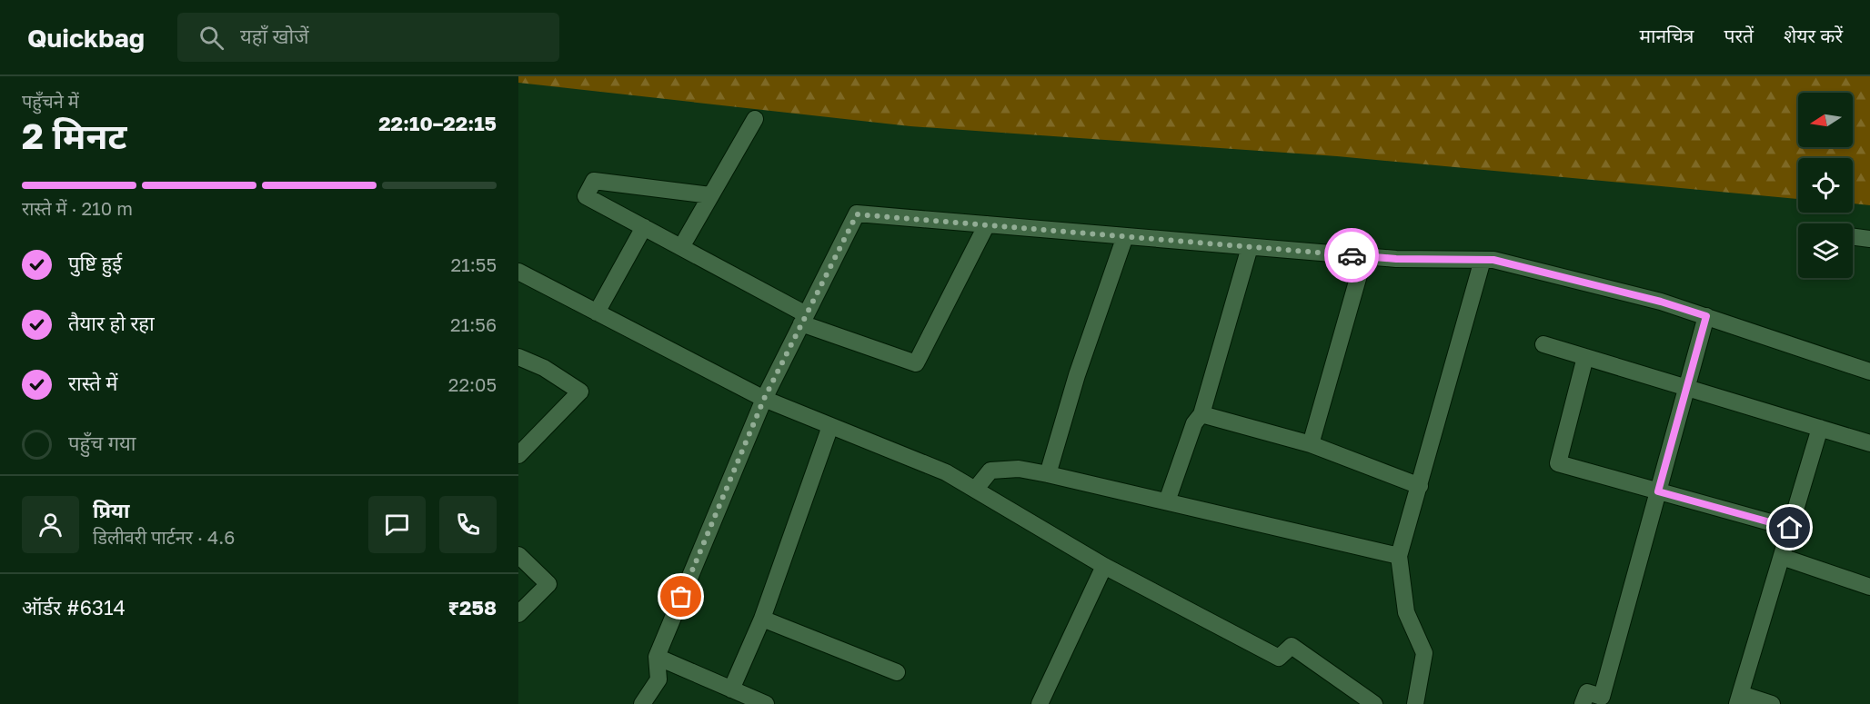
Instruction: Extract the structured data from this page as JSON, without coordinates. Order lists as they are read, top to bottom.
{
  "north": "left",
  "page": {
    "header": "Quickbag",
    "search": "यहाँ खोजें",
    "nav": ["मानचित्र", "परतें", "शेयर करें"],
    "heading": ["2 मिनट", "पहुँचने में", "22:10–22:15"],
    "panel": [
      "प्रिया",
      "डिलीवरी पार्टनर · 4.6",
      "ऑर्डर #6314",
      "₹258"
    ],
    "bar": "रास्ते में · 210 m",
    "list": [
      ["पुष्टि हुई", "21:55"],
      ["तैयार हो रहा", "21:56"],
      ["रास्ते में", "22:05"],
      "पहुँच गया"
    ]
  }
}
